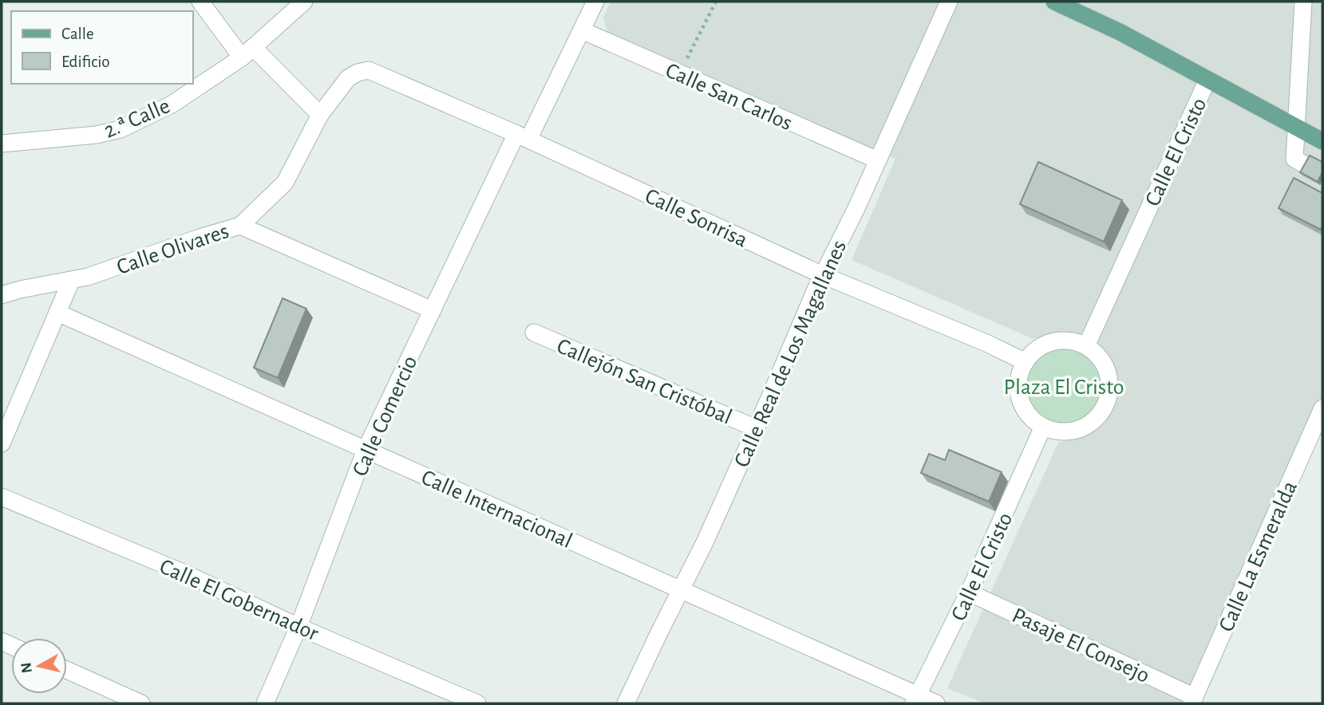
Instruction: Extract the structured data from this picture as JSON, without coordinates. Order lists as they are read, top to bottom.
{
  "streets": {
    "street": [
      "Calle San Carlos",
      "2.ª Calle",
      "Calle El Cristo",
      "Calle Sonrisa",
      "Calle Olivares",
      "Calle Real de Los Magallanes",
      "Callejón San Cristóbal",
      "Calle Comercio",
      "Calle Internacional",
      "Calle La Esmeralda",
      "Calle El Gobernador",
      "Pasaje El Consejo"
    ]
  },
  "crossings": [
    ["Calle San Carlos", "Calle Real de Los Magallanes"],
    ["Calle San Carlos", "Calle Comercio"],
    ["Calle El Cristo", "Calle Sonrisa"],
    ["Calle El Cristo", "Calle Internacional"],
    ["Calle El Cristo", "Pasaje El Consejo"],
    ["Calle Sonrisa", "Calle Olivares"],
    ["Calle Sonrisa", "Calle Real de Los Magallanes"],
    ["Calle Sonrisa", "Calle Comercio"],
    ["Calle Real de Los Magallanes", "Callejón San Cristóbal"],
    ["Calle Real de Los Magallanes", "Calle Internacional"],
    ["Calle Comercio", "Calle Internacional"],
    ["Calle Comercio", "Calle El Gobernador"],
    ["Calle La Esmeralda", "Pasaje El Consejo"]
  ],
  "parks": ["Plaza El Cristo"],
  "legend": ["Calle", "Edificio"],
  "north": "left"
}
